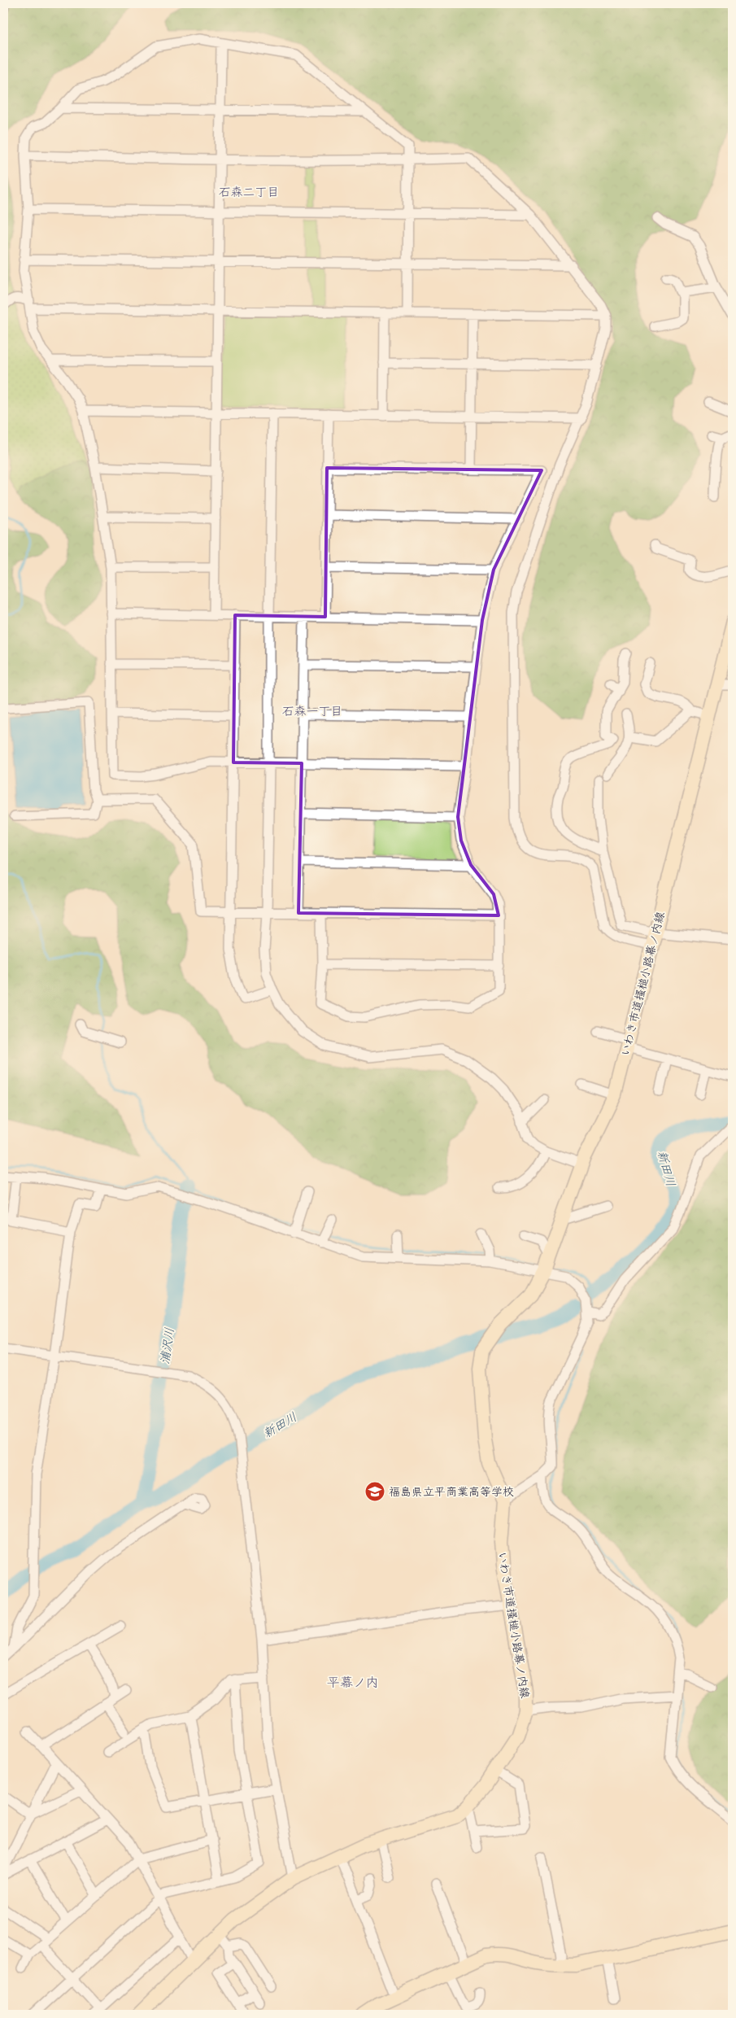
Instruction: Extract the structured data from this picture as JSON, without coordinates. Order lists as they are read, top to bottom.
{
  "streets": {
    "street": ["いわき市道搔槌小路幕ノ内線"]
  },
  "districts": ["石森二丁目", "石森一丁目", "平幕ノ内"],
  "water": ["新田川", "浦沢川"],
  "places": {
    "school or university": ["福島県立平商業高等学校"]
  }
}
